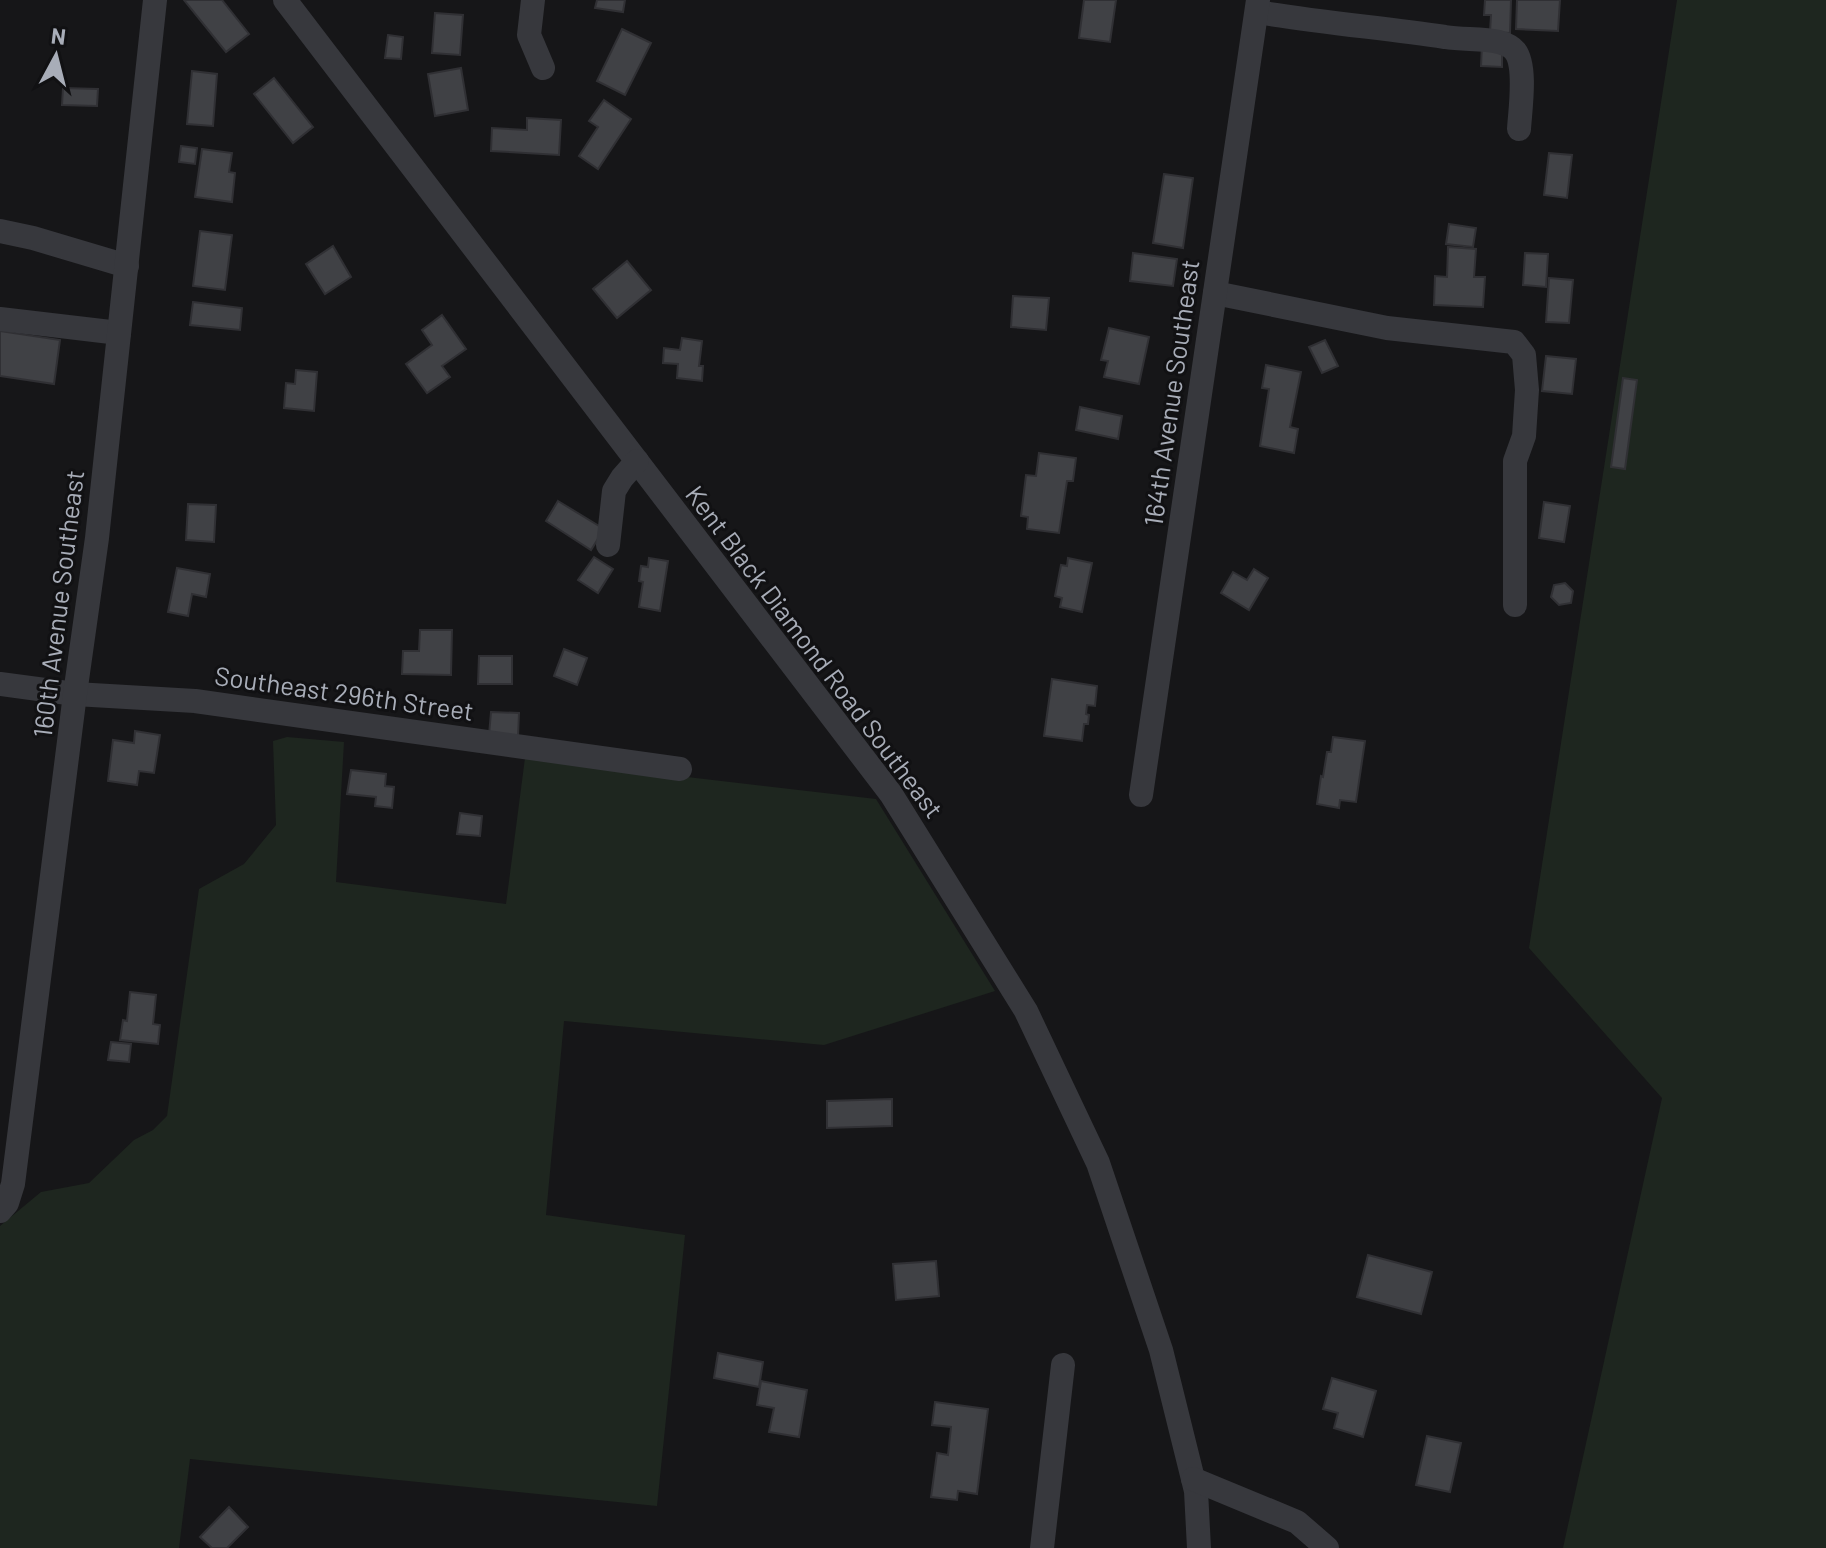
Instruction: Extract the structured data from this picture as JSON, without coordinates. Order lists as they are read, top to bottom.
{
  "streets": {
    "street": [
      "164th Avenue Southeast",
      "160th Avenue Southeast",
      "Kent Black Diamond Road Southeast",
      "Southeast 296th Street"
    ]
  },
  "crossings": [
    ["160th Avenue Southeast", "Southeast 296th Street"]
  ],
  "north": "top"
}
